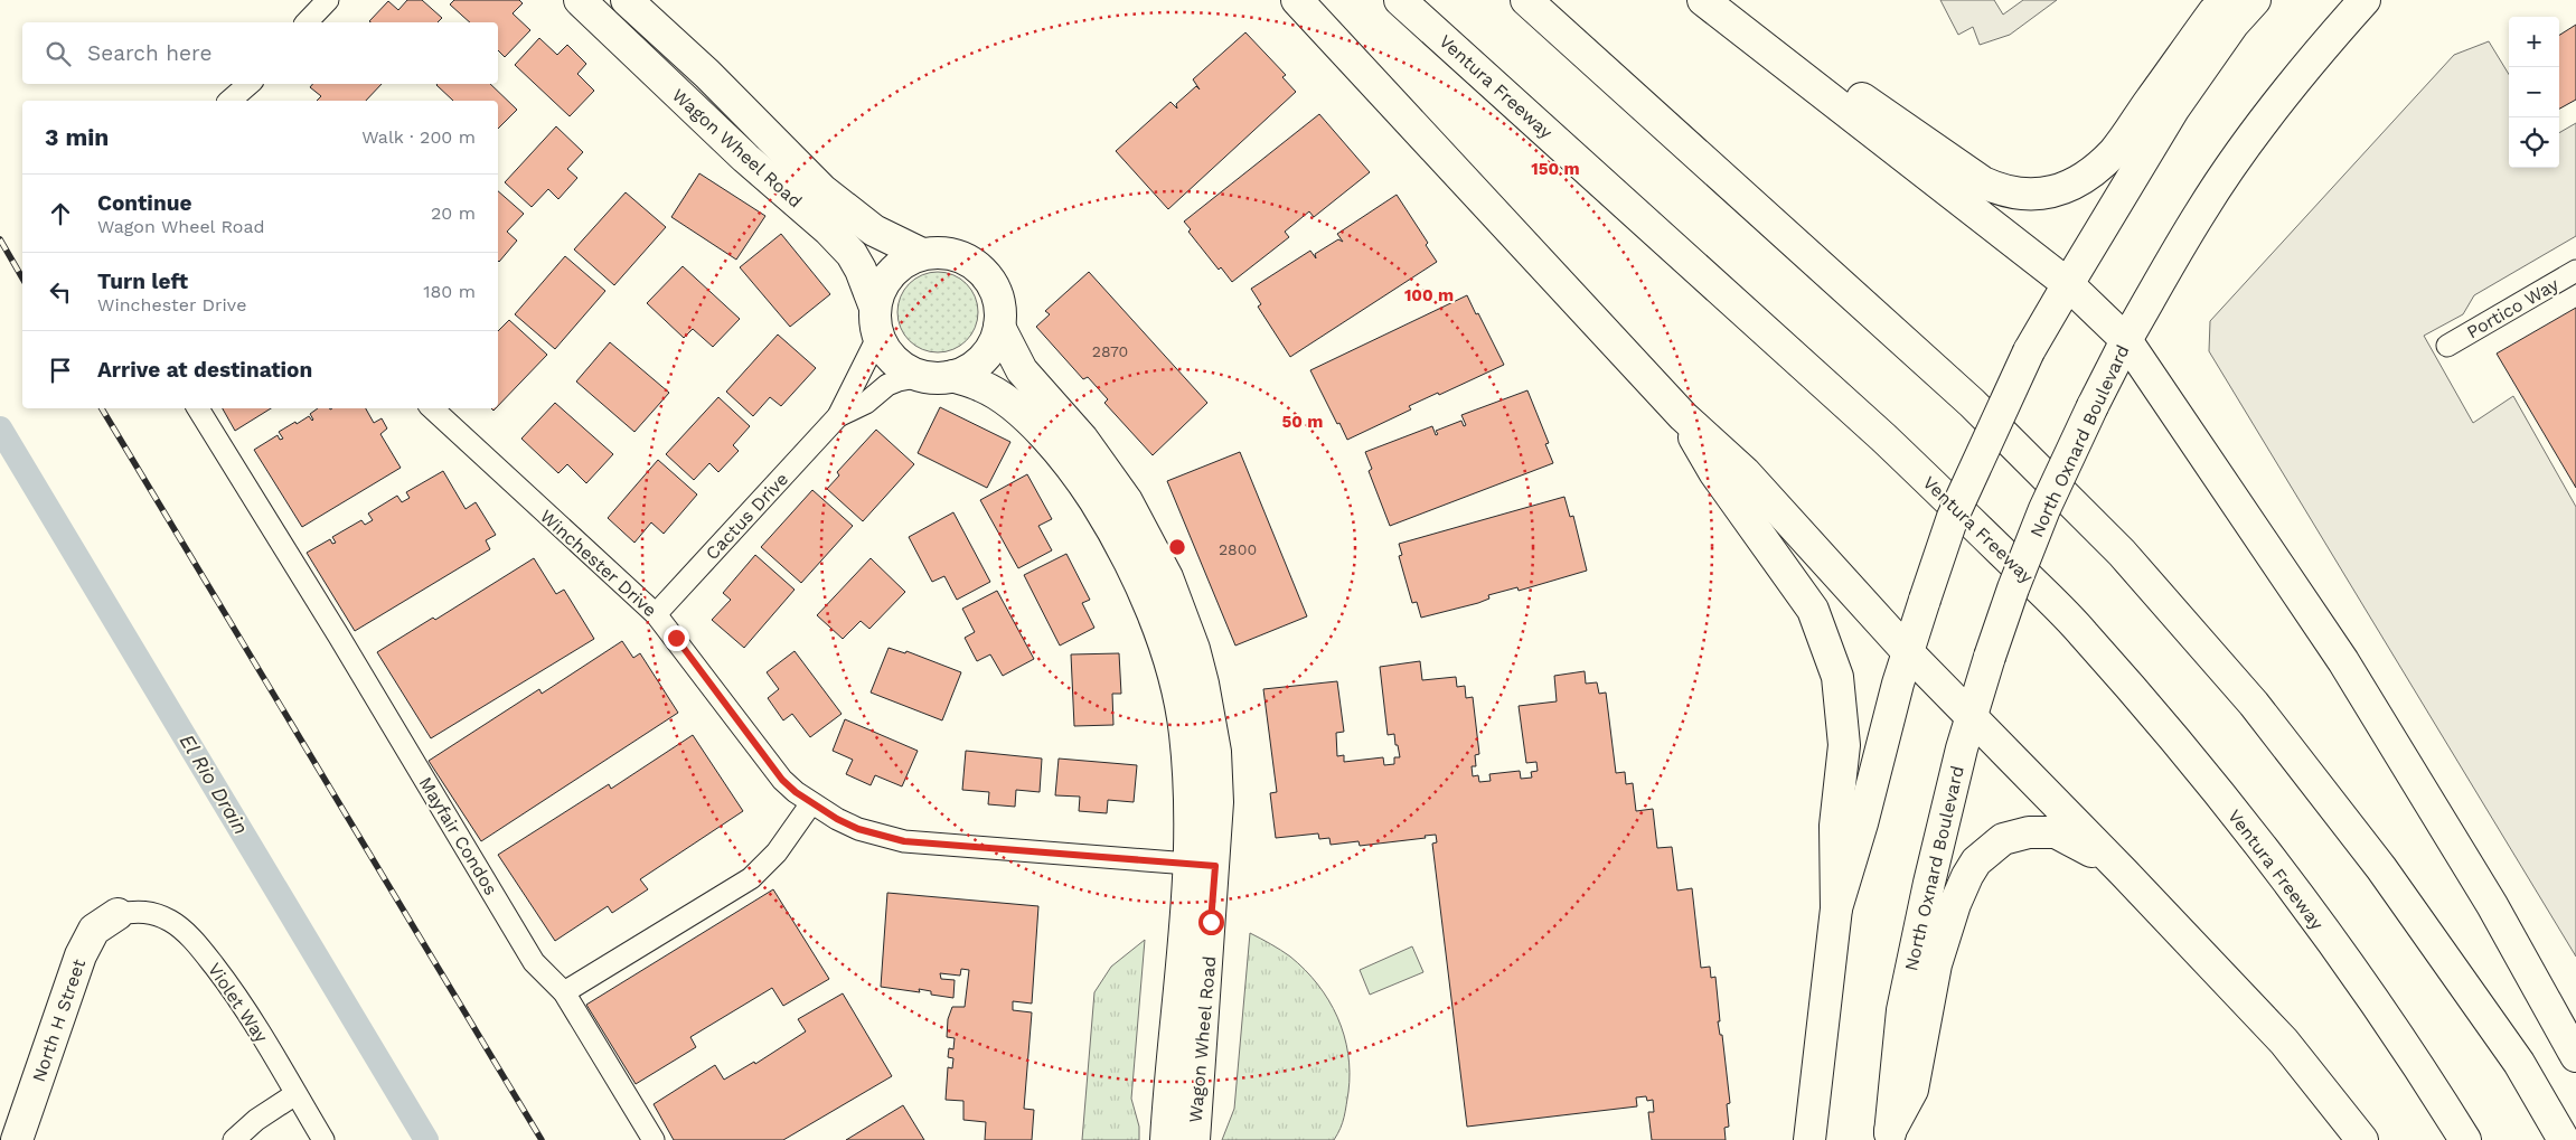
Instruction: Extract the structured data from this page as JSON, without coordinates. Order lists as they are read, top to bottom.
{
  "streets": {
    "main road": [
      "Ventura Freeway",
      "Wagon Wheel Road",
      "North Oxnard Boulevard",
      "North H Street"
    ],
    "street": [
      "Portico Way",
      "Cactus Drive",
      "Winchester Drive",
      "Mayfair Condos",
      "Violet Way"
    ]
  },
  "crossings": [
    ["Wagon Wheel Road", "Cactus Drive"],
    ["Wagon Wheel Road", "Winchester Drive"],
    ["Cactus Drive", "Winchester Drive"],
    ["Violet Way", "North H Street"]
  ],
  "water": ["El Rio Drain"],
  "house_numbers": ["2870", "2800"],
  "page": {
    "map_buttons": ["+", "−"],
    "search": "Search here",
    "heading": ["3 min", "Walk · 200 m"],
    "list": [
      ["Continue", "Wagon Wheel Road", "20 m"],
      ["Turn left", "Winchester Drive", "180 m"],
      "Arrive at destination"
    ]
  },
  "rings": ["150 m", "100 m", "50 m"]
}
